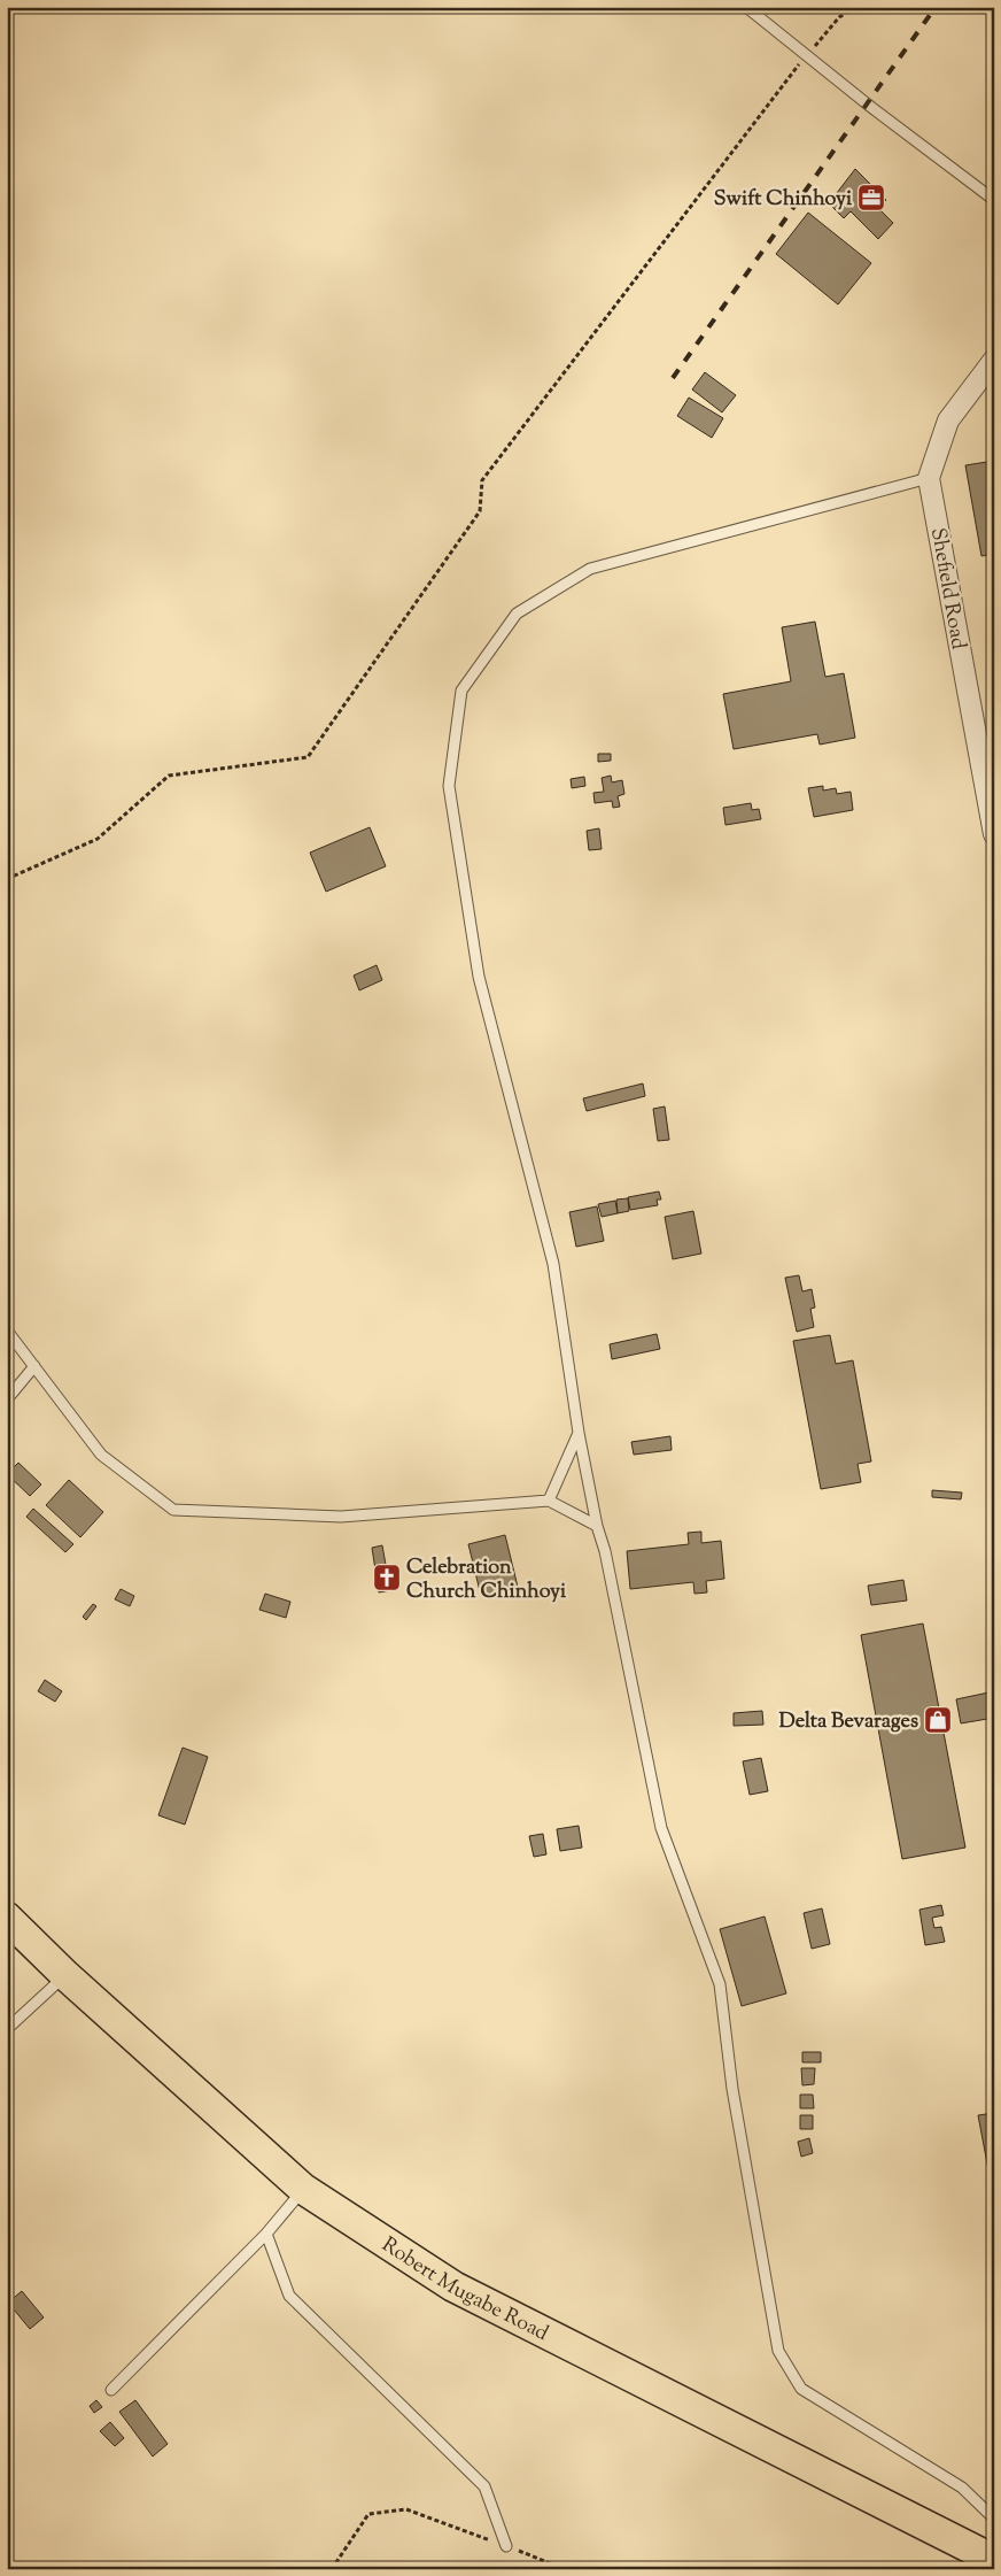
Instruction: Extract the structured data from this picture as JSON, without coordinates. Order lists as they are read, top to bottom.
{
  "streets": {
    "main road": ["Robert Mugabe Road"],
    "street": ["Shefield Road"]
  },
  "places": {
    "office": ["Swift Chinhoyi"],
    "church": ["Celebration Church Chinhoyi"],
    "shop": ["Delta Bevarages"]
  }
}
